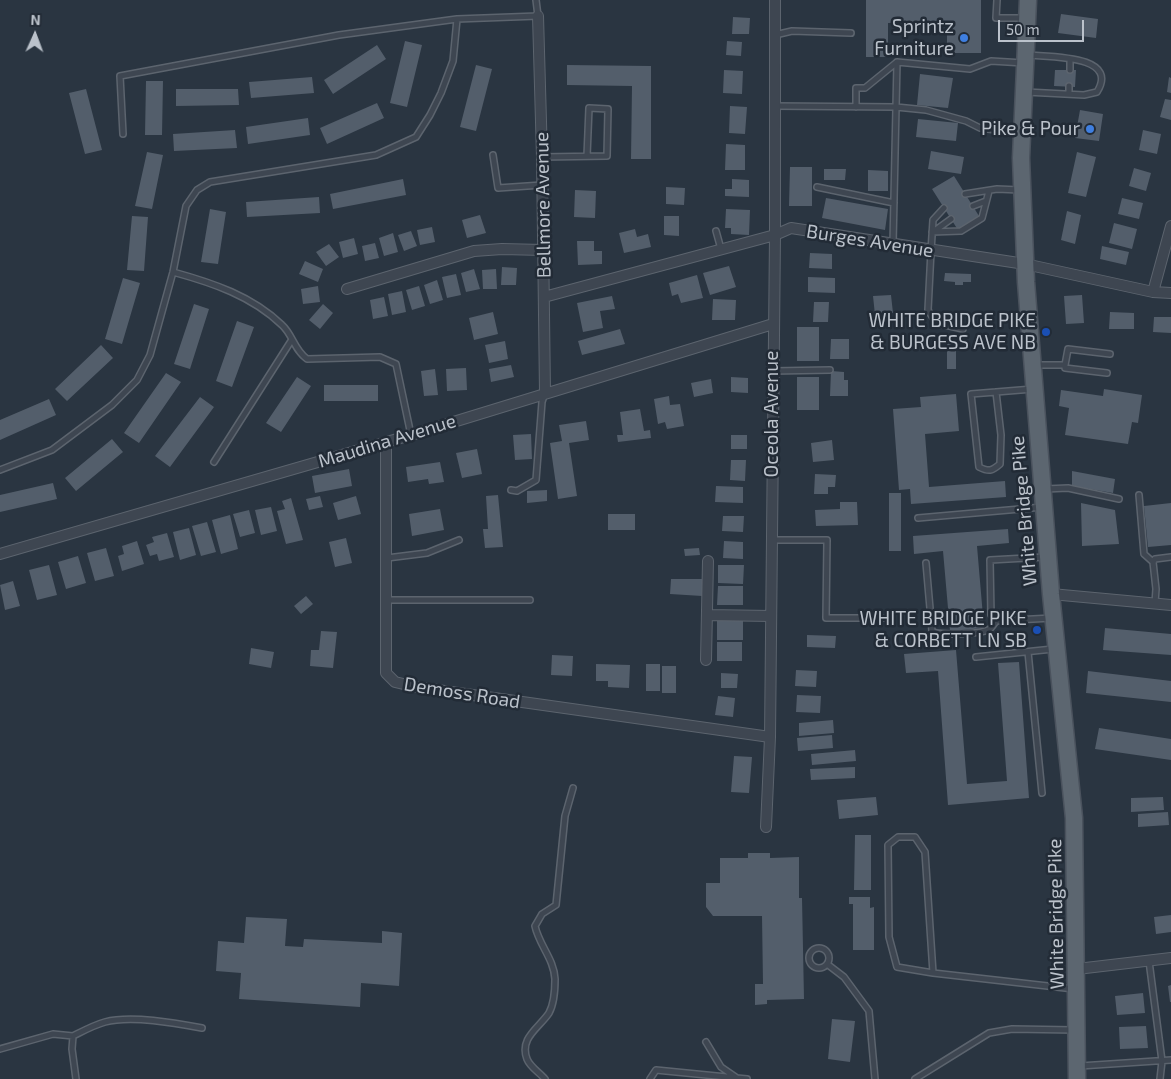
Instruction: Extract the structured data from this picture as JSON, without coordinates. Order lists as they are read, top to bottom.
{
  "streets": {
    "main road": ["White Bridge Pike"],
    "street": [
      "Bellmore Avenue",
      "Burges Avenue",
      "Oceola Avenue",
      "Maudina Avenue",
      "Demoss Road"
    ]
  },
  "crossings": [
    ["Bellmore Avenue", "Burges Avenue"],
    ["Bellmore Avenue", "Maudina Avenue"],
    ["Burges Avenue", "Oceola Avenue"],
    ["Burges Avenue", "White Bridge Pike"],
    ["Oceola Avenue", "Maudina Avenue"],
    ["Oceola Avenue", "Demoss Road"],
    ["Maudina Avenue", "Demoss Road"]
  ],
  "places": [
    "Sprintz Furniture",
    "Pike & Pour",
    "WHITE BRIDGE PIKE & BURGESS AVE NB",
    "WHITE BRIDGE PIKE & CORBETT LN SB"
  ],
  "scale_bar": "50 m",
  "north": "top"
}
